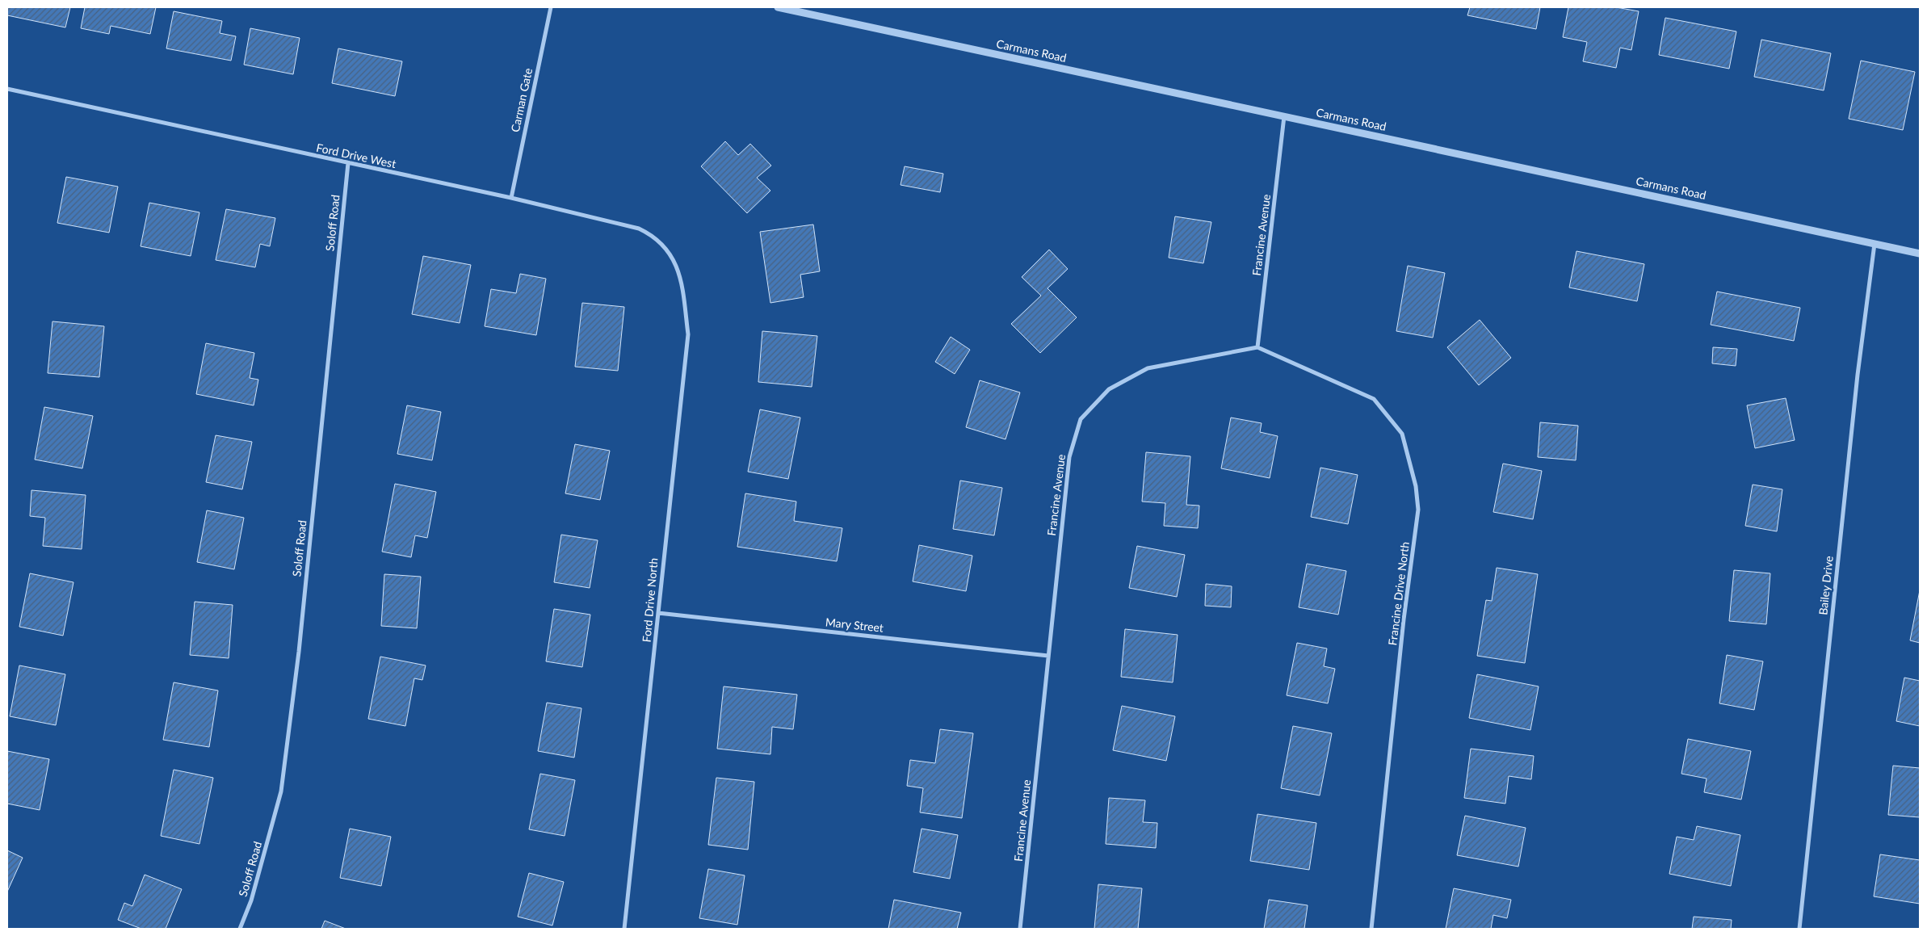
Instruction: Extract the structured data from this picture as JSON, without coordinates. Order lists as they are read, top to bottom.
{
  "streets": {
    "street": [
      "Carmans Road",
      "Carman Gate",
      "Ford Drive West",
      "Soloff Road",
      "Francine Avenue",
      "Bailey Drive",
      "Francine Drive North",
      "Ford Drive North",
      "Mary Street"
    ]
  },
  "crossings": [
    ["Carmans Road", "Francine Avenue"],
    ["Carmans Road", "Bailey Drive"],
    ["Carman Gate", "Ford Drive West"],
    ["Ford Drive West", "Soloff Road"],
    ["Ford Drive West", "Ford Drive North"],
    ["Francine Avenue", "Francine Drive North"],
    ["Francine Avenue", "Mary Street"],
    ["Ford Drive North", "Mary Street"]
  ]
}
